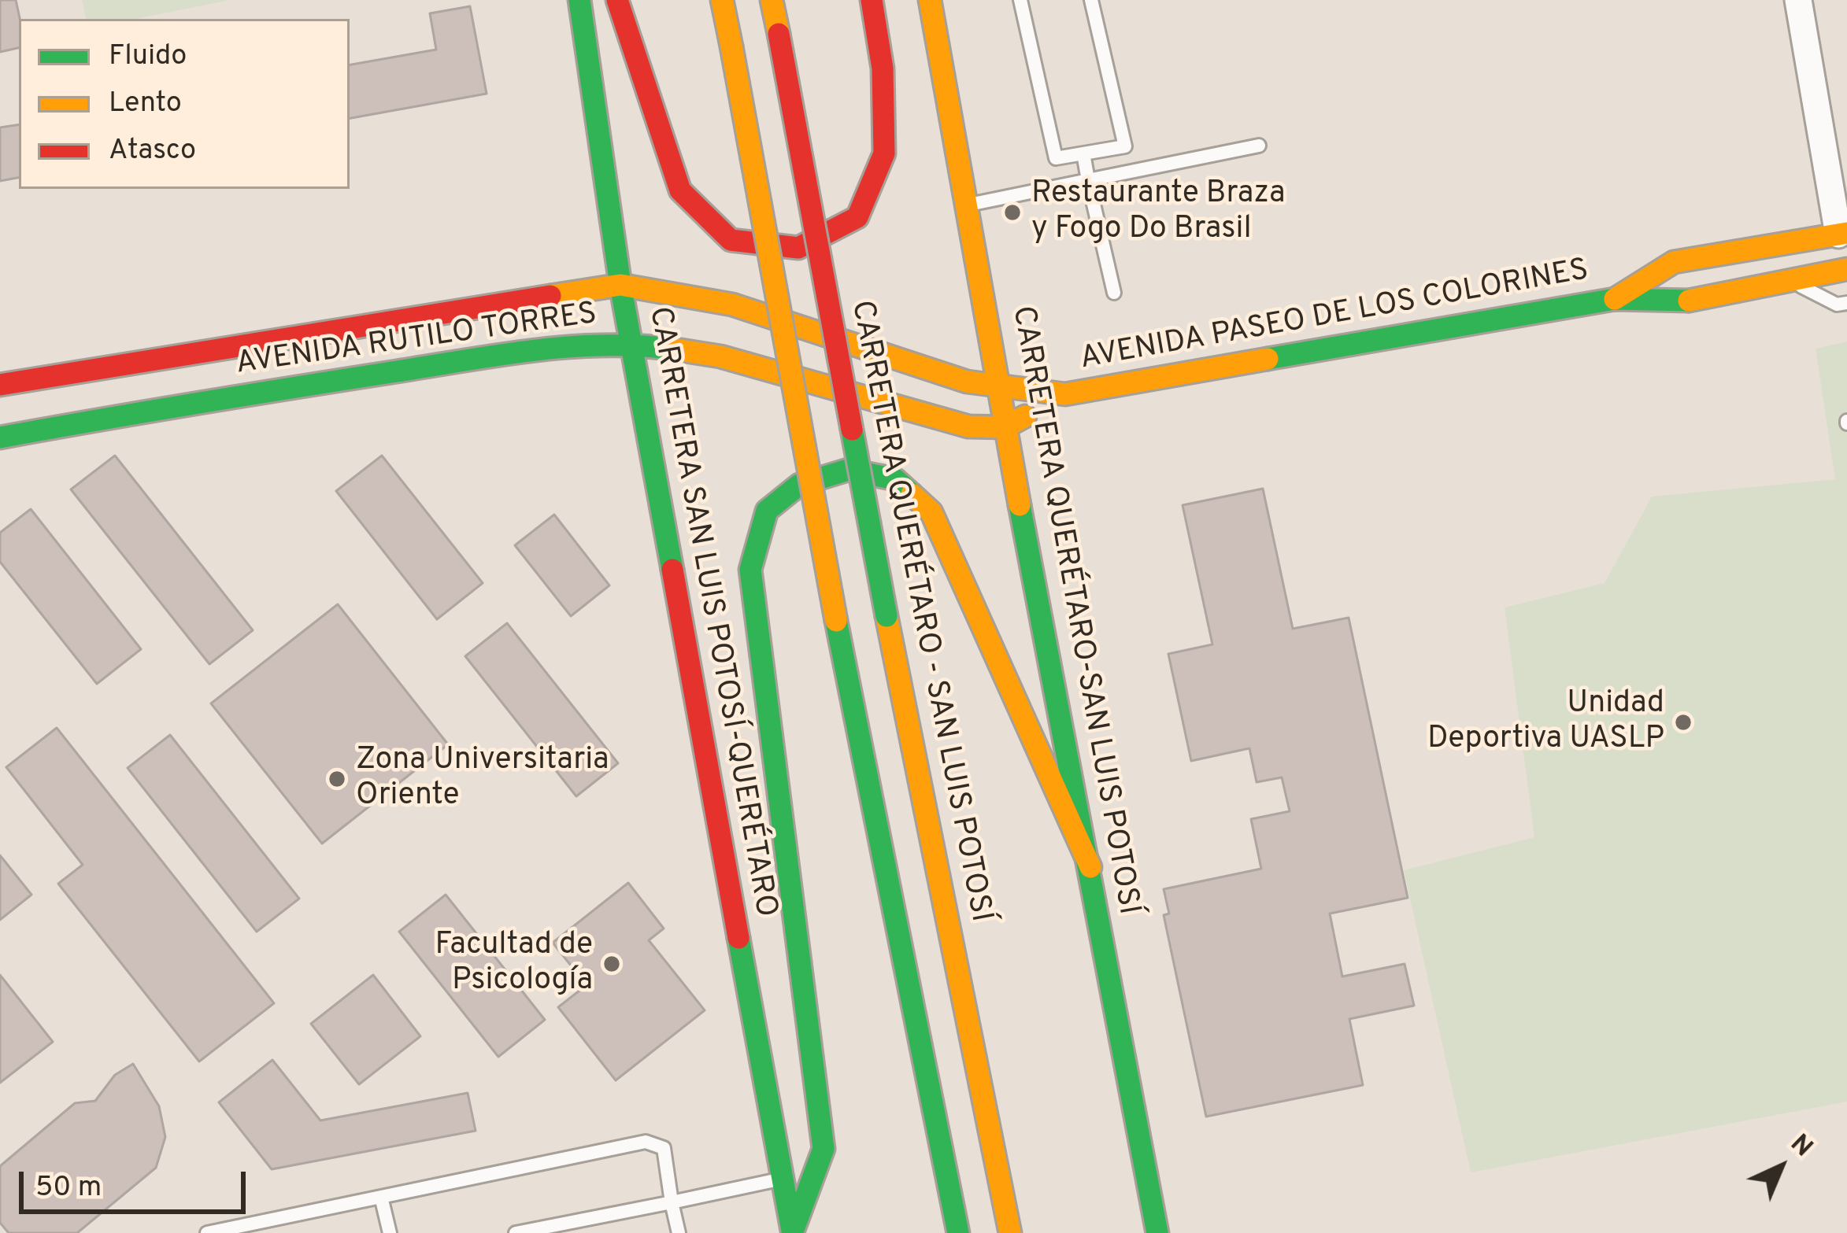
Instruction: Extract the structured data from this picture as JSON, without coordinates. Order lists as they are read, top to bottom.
{
  "streets": {
    "main road": [
      "AVENIDA PASEO DE LOS COLORINES",
      "AVENIDA RUTILO TORRES",
      "CARRETERA QUERÉTARO-SAN LUIS POTOSÍ",
      "CARRETERA QUERÉTARO - SAN LUIS POTOSÍ",
      "CARRETERA SAN LUIS POTOSÍ-QUERÉTARO"
    ]
  },
  "crossings": [
    ["AVENIDA PASEO DE LOS COLORINES", "AVENIDA RUTILO TORRES"],
    ["AVENIDA PASEO DE LOS COLORINES", "CARRETERA QUERÉTARO-SAN LUIS POTOSÍ"],
    ["AVENIDA RUTILO TORRES", "CARRETERA QUERÉTARO-SAN LUIS POTOSÍ"],
    ["AVENIDA RUTILO TORRES", "CARRETERA SAN LUIS POTOSÍ-QUERÉTARO"]
  ],
  "places": [
    "Restaurante Braza y Fogo Do Brasil",
    "Unidad Deportiva UASLP",
    "Zona Universitaria Oriente",
    "Facultad de Psicología"
  ],
  "legend": ["Fluido", "Lento", "Atasco"],
  "scale_bar": "50 m",
  "north": "top right"
}
